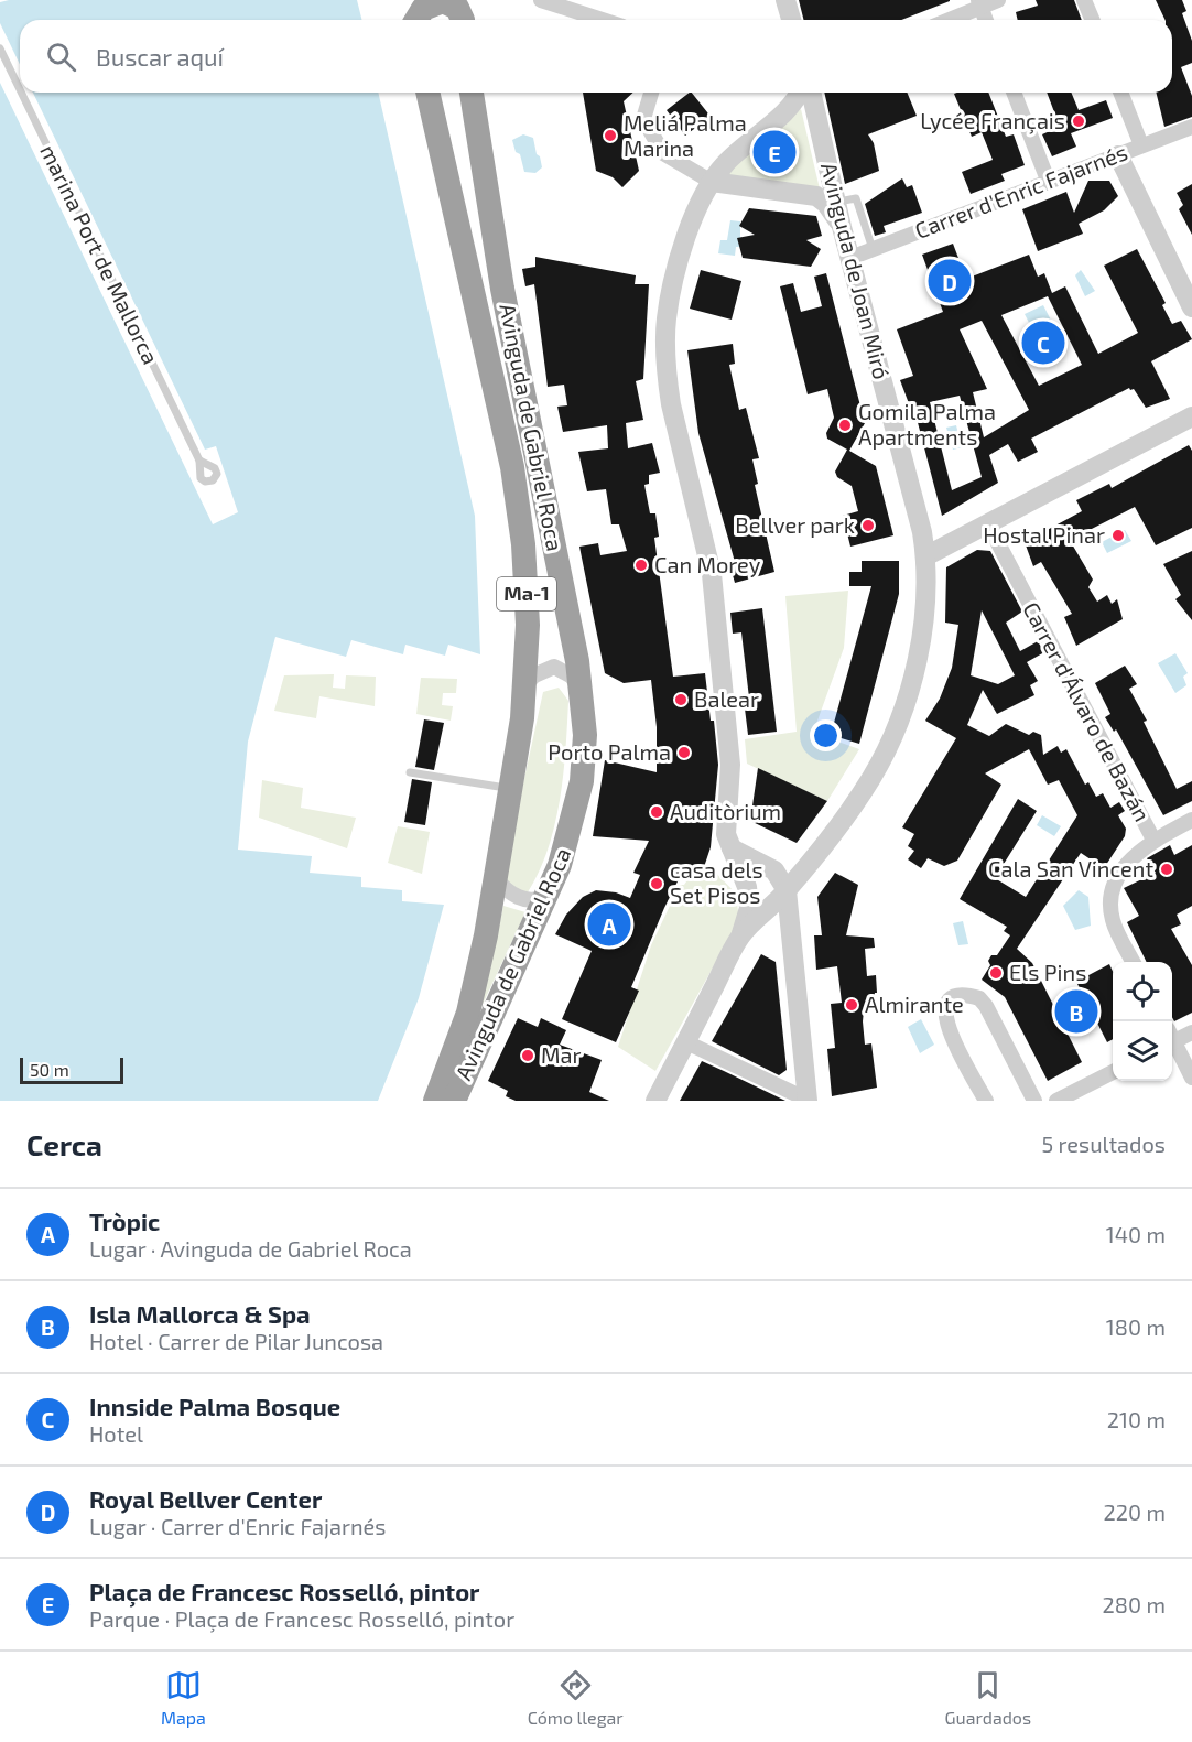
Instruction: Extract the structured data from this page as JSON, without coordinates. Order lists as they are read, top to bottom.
{
  "streets": {
    "highway": ["Avinguda de Gabriel Roca", "Ma-1"],
    "street": ["Carrer d'Enric Fajarnés", "Avinguda de Joan Miró", "Carrer d'Álvaro de Bazán"],
    "lane": ["marina Port de Mallorca"]
  },
  "crossings": [
    ["Carrer d'Enric Fajarnés", "Avinguda de Joan Miró"]
  ],
  "places": [
    "Lycée Français",
    "Meliá Palma Marina",
    "Gomila Palma Apartments",
    "Bellver park",
    "Hostal Pinar",
    "Can Morey",
    "Balear",
    "Porto Palma",
    "Auditòrium",
    "Cala San Vincent",
    "casa dels Set Pisos",
    "Els Pins",
    "Almirante",
    "Mar"
  ],
  "scale_bar": "50 m",
  "page": {
    "search": "Buscar aquí",
    "pins": [
      "E",
      "D",
      "C",
      "A",
      "B"
    ],
    "scale": "50 m",
    "heading": ["Cerca", "5 resultados"],
    "list": [
      {
        "mark": "A",
        "name": "Tròpic",
        "note": "Lugar · Avinguda de Gabriel Roca",
        "value": "140 m"
      },
      {
        "mark": "B",
        "name": "Isla Mallorca & Spa",
        "note": "Hotel · Carrer de Pilar Juncosa",
        "value": "180 m"
      },
      {
        "mark": "C",
        "name": "Innside Palma Bosque",
        "note": "Hotel",
        "value": "210 m"
      },
      {
        "mark": "D",
        "name": "Royal Bellver Center",
        "note": "Lugar · Carrer d'Enric Fajarnés",
        "value": "220 m"
      },
      {
        "mark": "E",
        "name": "Plaça de Francesc Rosselló, pintor",
        "note": "Parque · Plaça de Francesc Rosselló, pintor",
        "value": "280 m"
      }
    ],
    "nav": ["Mapa", "Cómo llegar", "Guardados"]
  }
}
